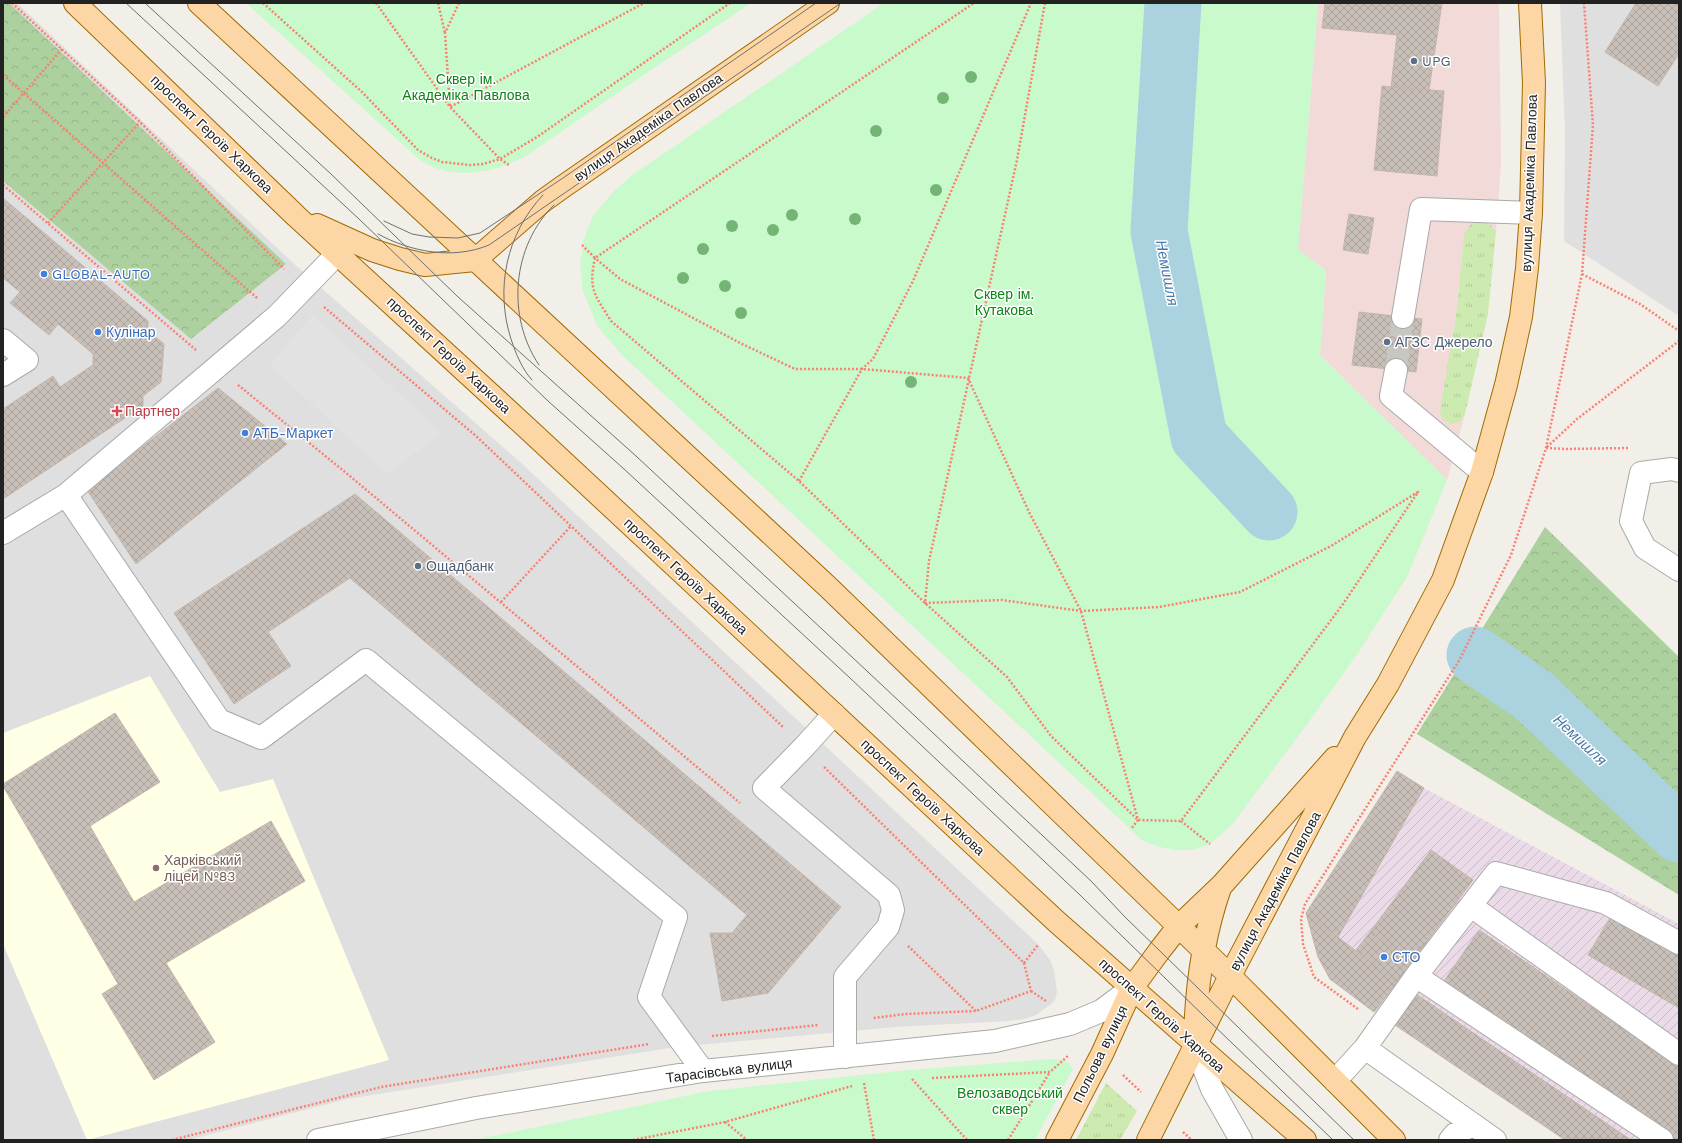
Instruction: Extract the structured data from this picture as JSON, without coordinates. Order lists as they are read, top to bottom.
{
  "streets": {
    "main road": ["вулиця Академіка Павлова", "проспект Героїв Харкова", "Польова вулиця"],
    "street": ["Тарасівська вулиця"]
  },
  "crossings": [
    ["вулиця Академіка Павлова", "проспект Героїв Харкова"],
    ["вулиця Академіка Павлова", "Польова вулиця"],
    ["вулиця Академіка Павлова", "Тарасівська вулиця"],
    ["проспект Героїв Харкова", "Польова вулиця"],
    ["проспект Героїв Харкова", "Тарасівська вулиця"],
    ["Польова вулиця", "Тарасівська вулиця"]
  ],
  "water": ["Немишля"],
  "parks": ["Сквер ім. Академіка Павлова", "Сквер ім. Кутакова", "Велозаводський сквер"],
  "places": {
    "other": [
      "UPG",
      "GLOBAL-AUTO",
      "Кулінар",
      "АГЗС Джерело",
      "АТБ-Маркет",
      "Ощадбанк",
      "Харківський ліцей №83",
      "СТО"
    ],
    "health": ["Партнер"]
  }
}
